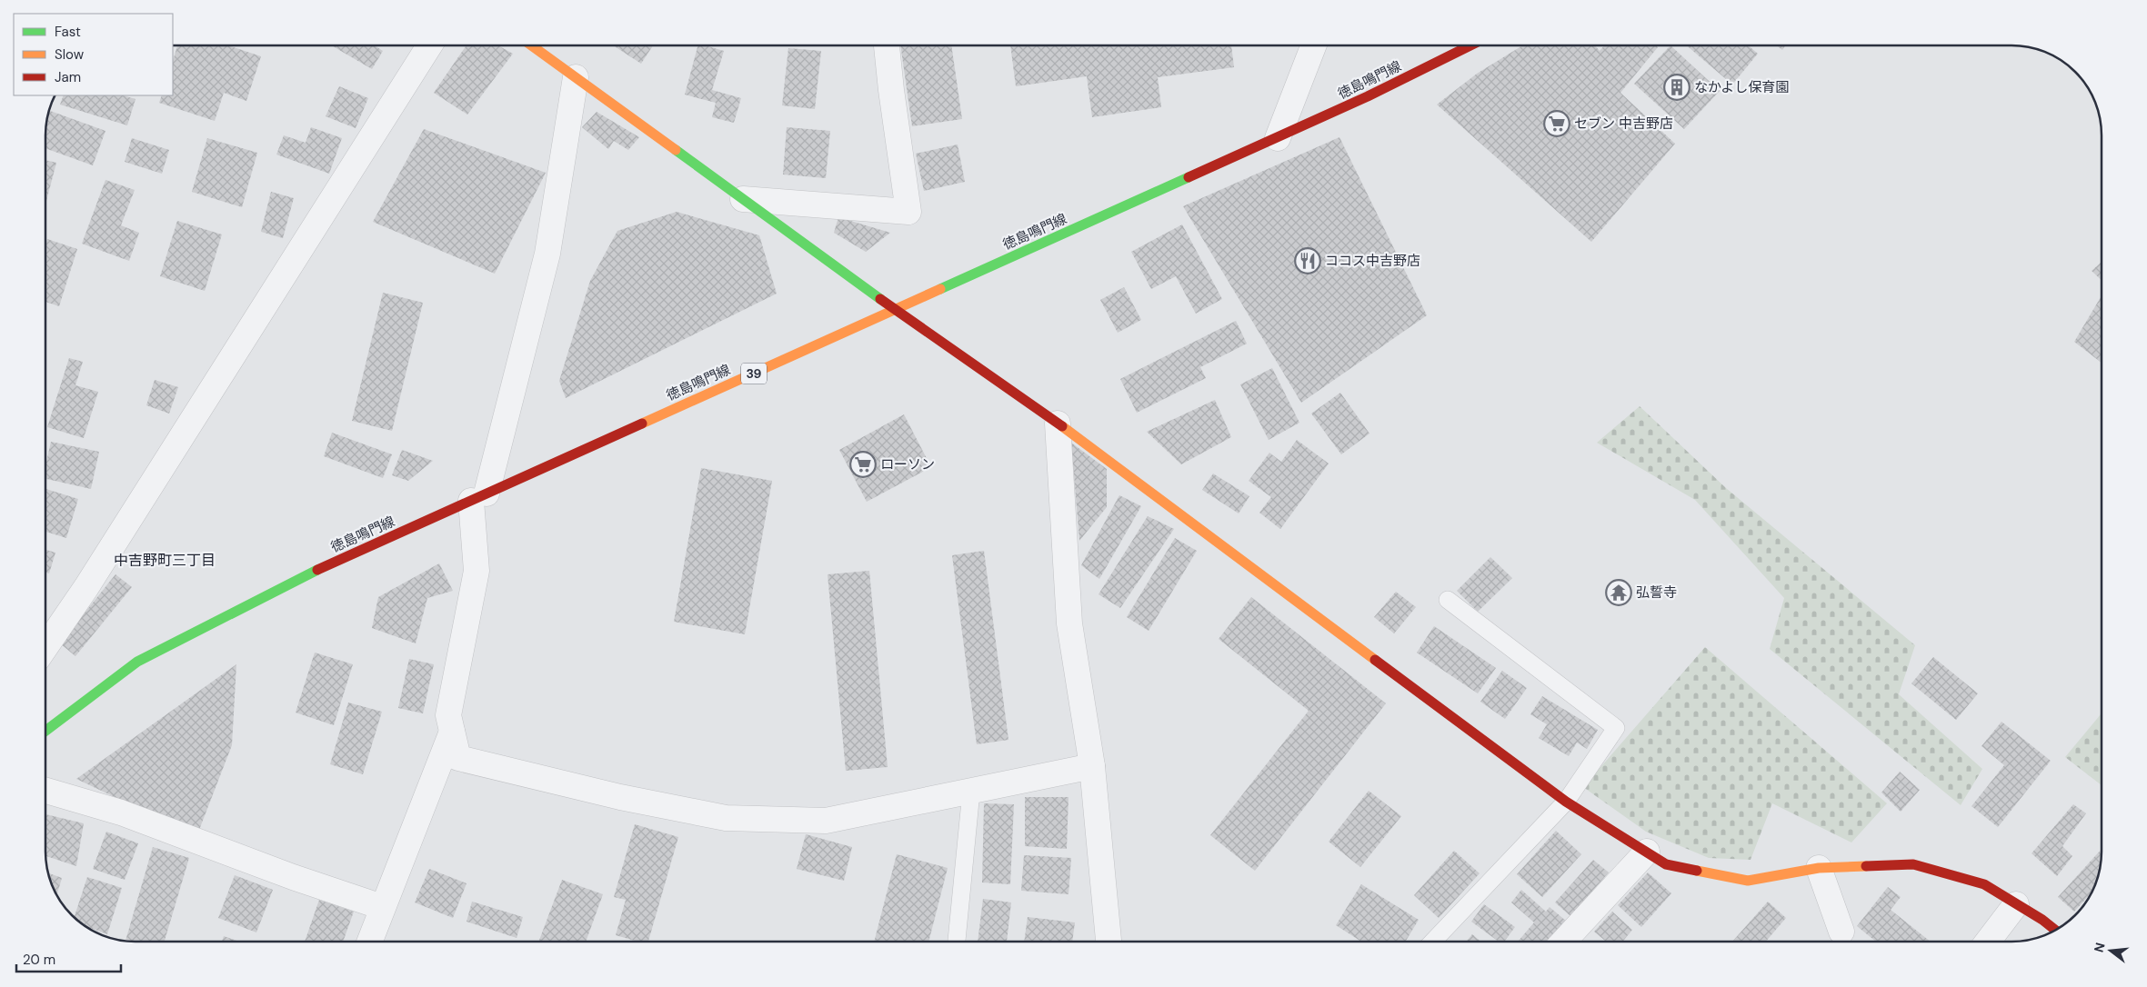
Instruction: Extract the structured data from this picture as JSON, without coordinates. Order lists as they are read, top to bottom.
{
  "streets": {
    "street": ["徳島鳴門線", "39"]
  },
  "districts": ["中吉野町三丁目"],
  "places": {
    "building": ["なかよし保育園"],
    "supermarket": ["セブン 中吉野店", "ローソン"],
    "restaurant": ["ココス中吉野店"],
    "temple": ["弘誓寺"]
  },
  "legend": ["Fast", "Slow", "Jam"],
  "scale_bar": "20 m",
  "north": "left"
}
